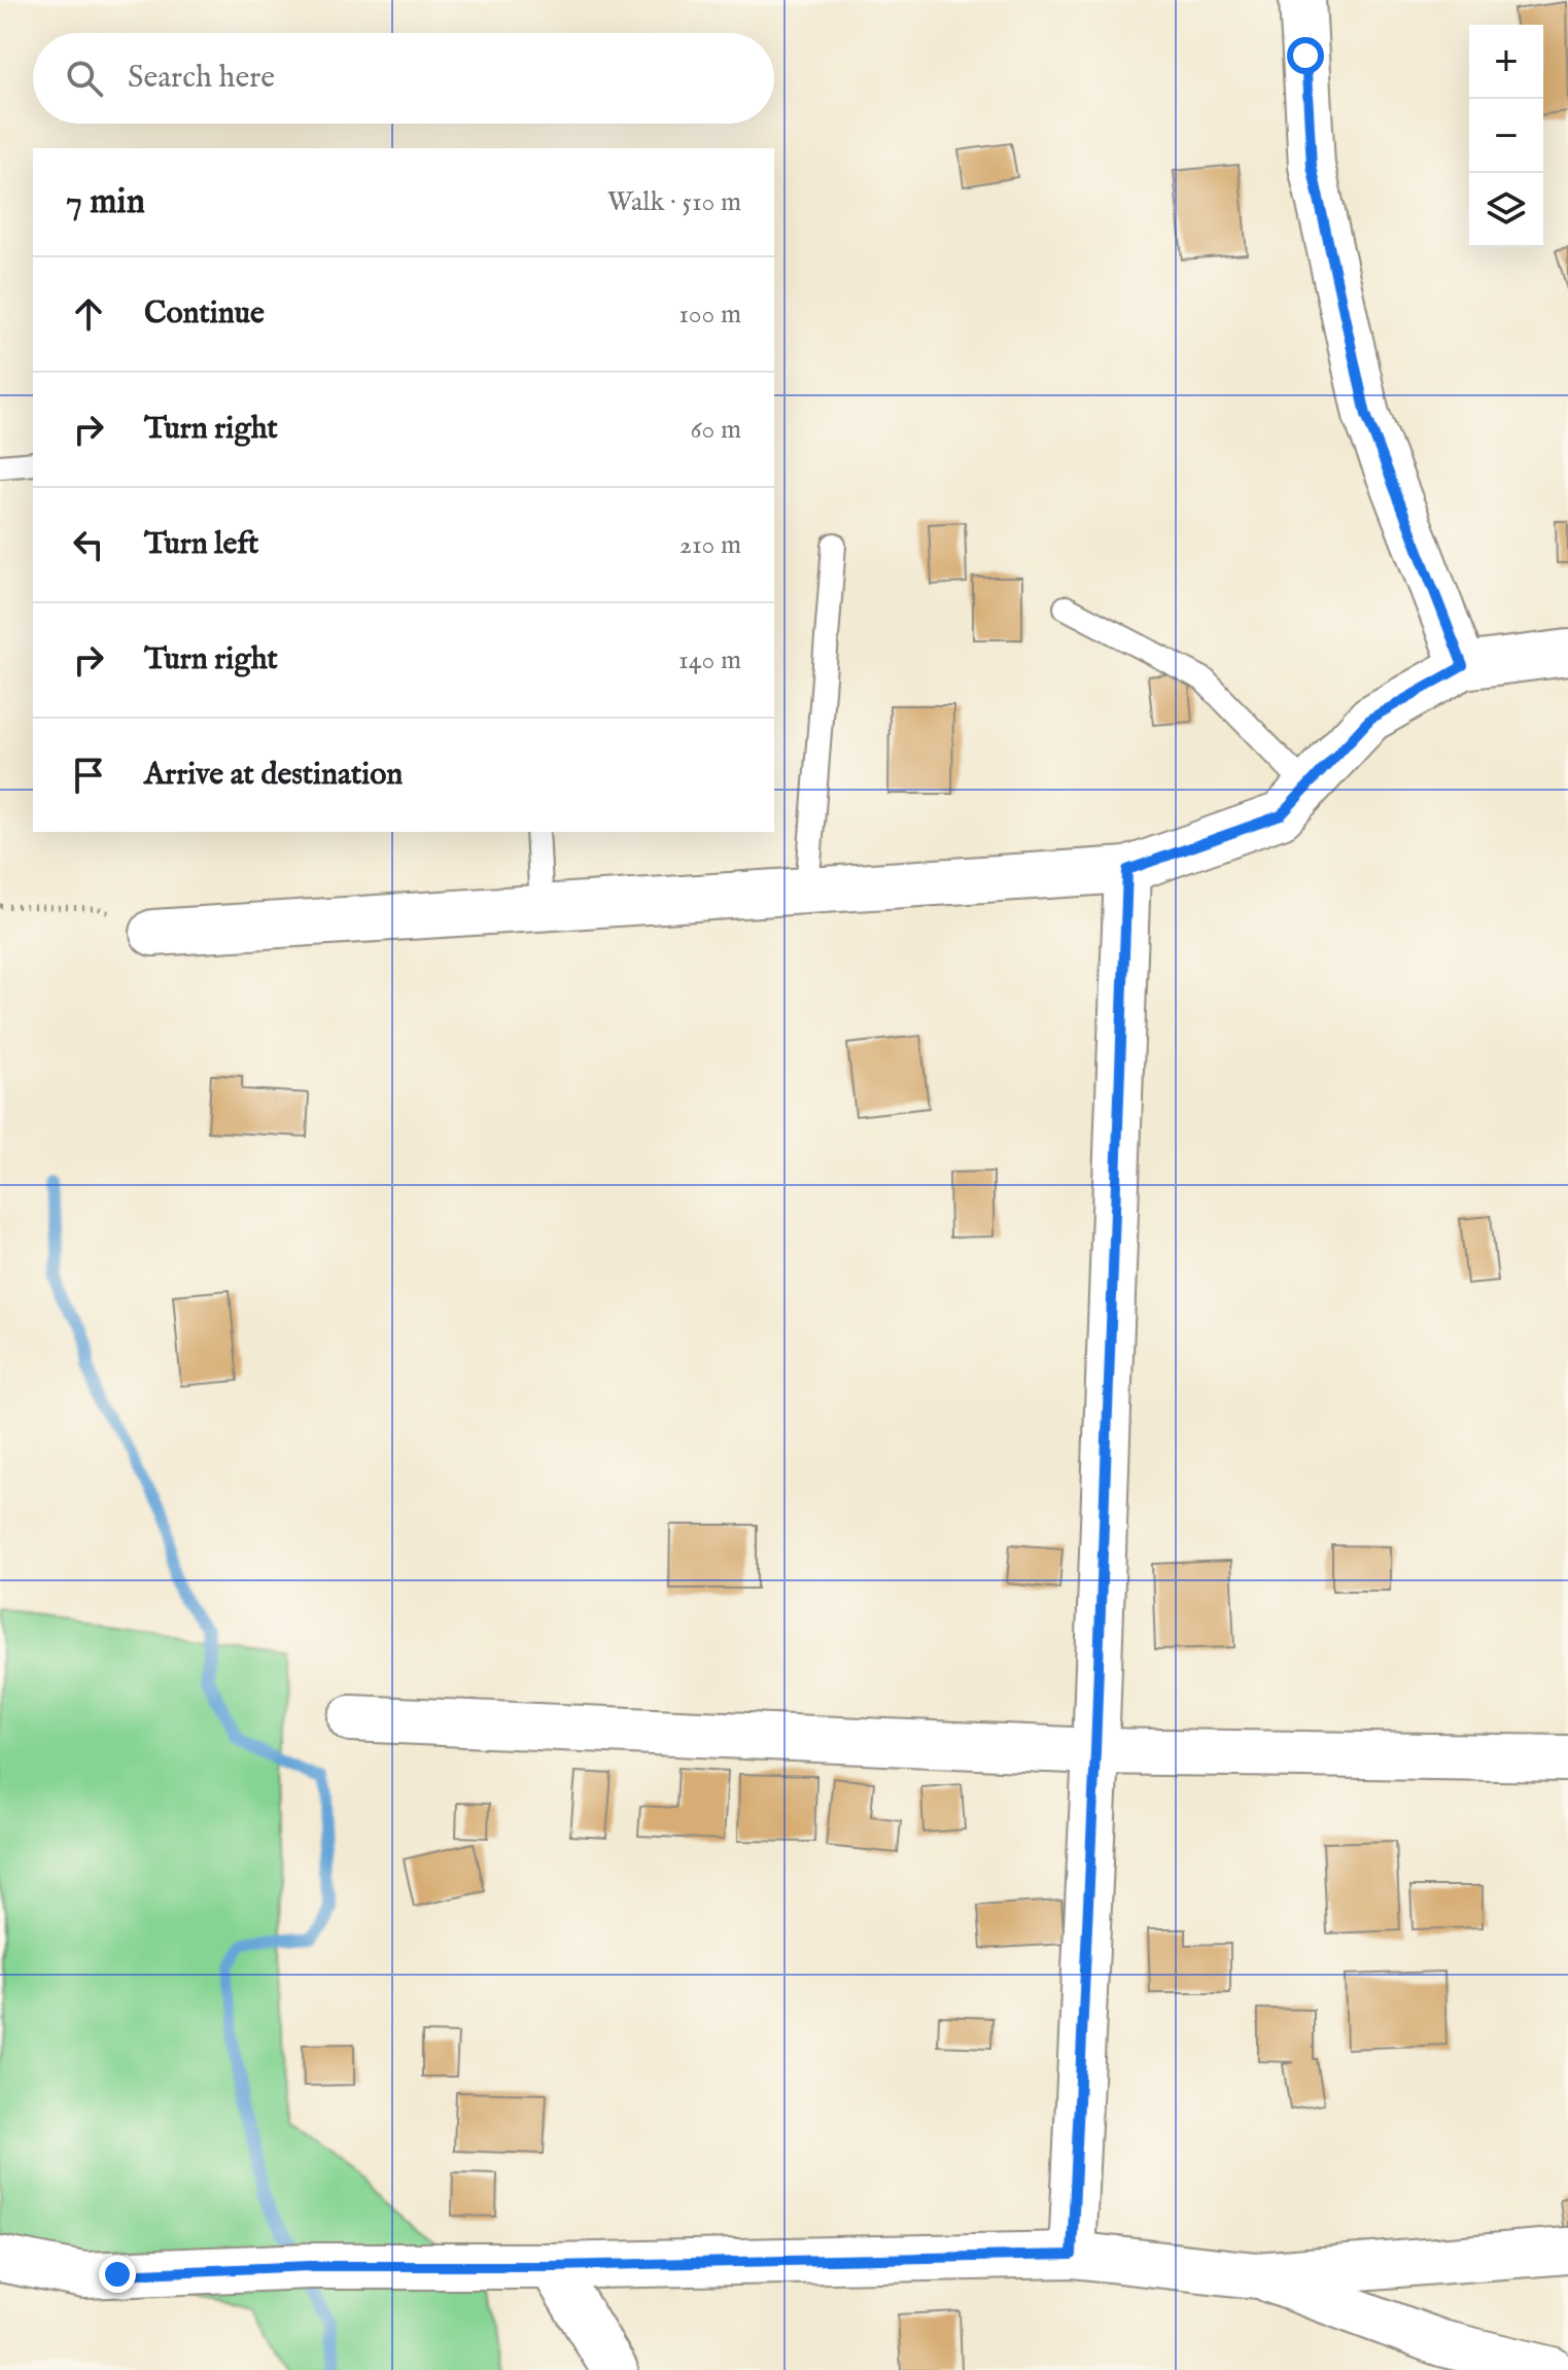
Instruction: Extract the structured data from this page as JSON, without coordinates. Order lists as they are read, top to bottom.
{
  "page": {
    "map_buttons": ["+", "−"],
    "search": "Search here",
    "heading": ["7 min", "Walk · 510 m"],
    "list": [
      ["Continue", "100 m"],
      ["Turn right", "60 m"],
      ["Turn left", "210 m"],
      ["Turn right", "140 m"],
      "Arrive at destination"
    ]
  }
}
